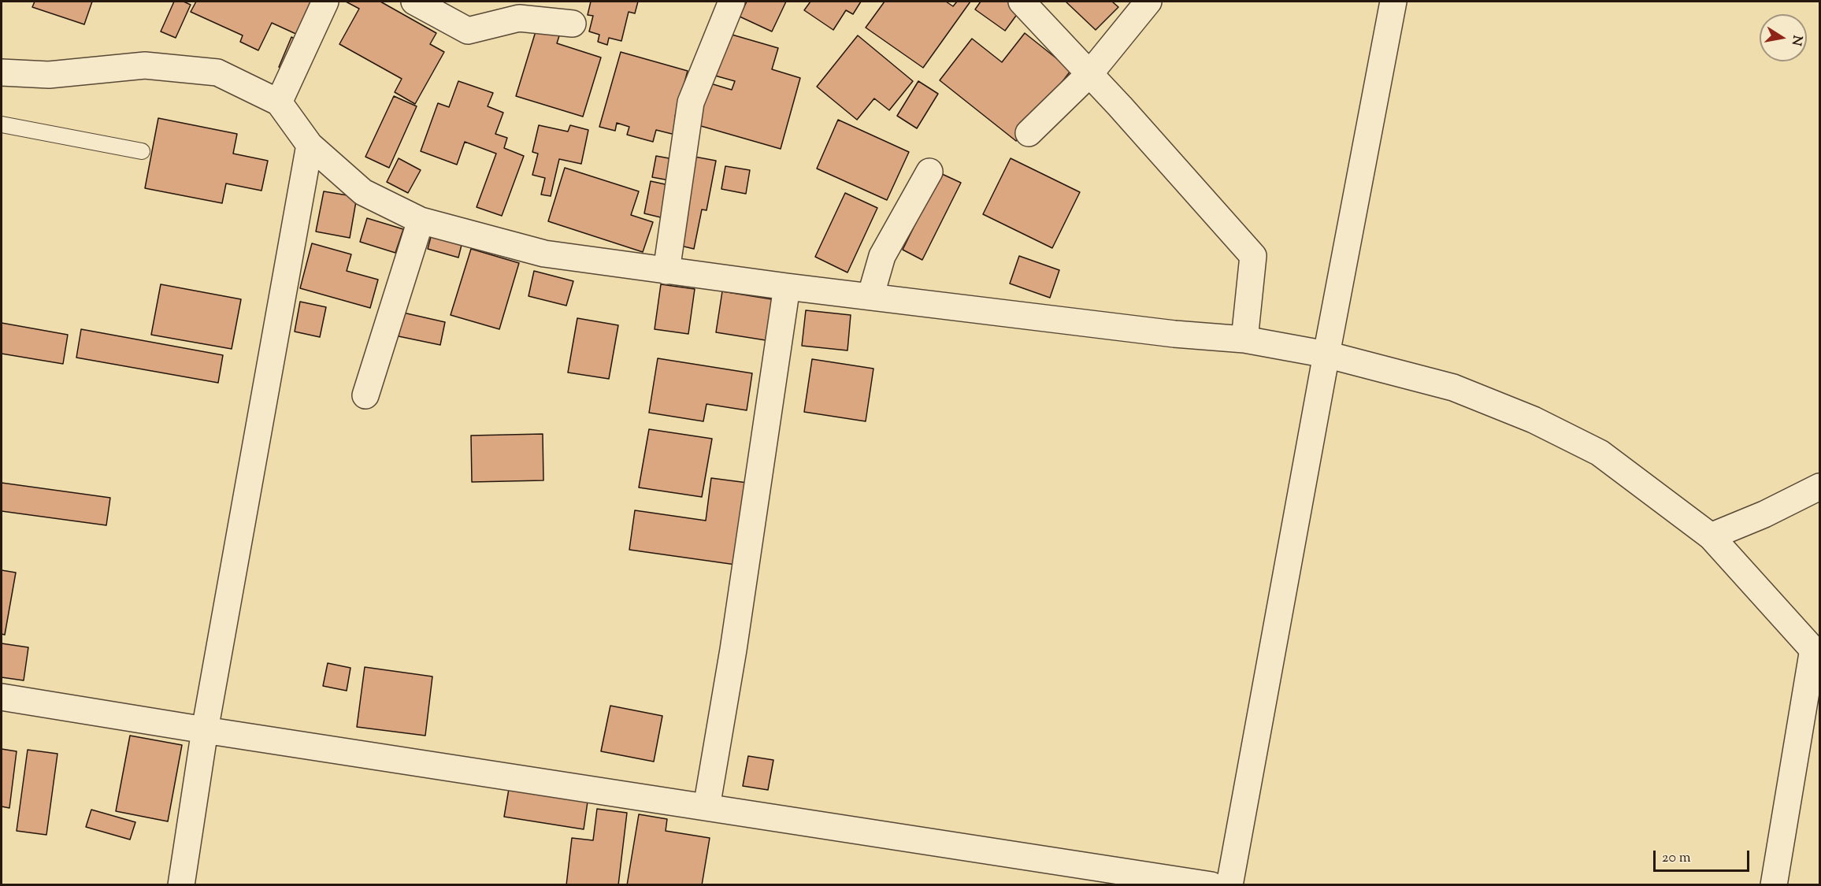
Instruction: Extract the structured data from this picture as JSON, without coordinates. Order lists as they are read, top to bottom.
{
  "scale_bar": "20 m",
  "north": "right"
}
